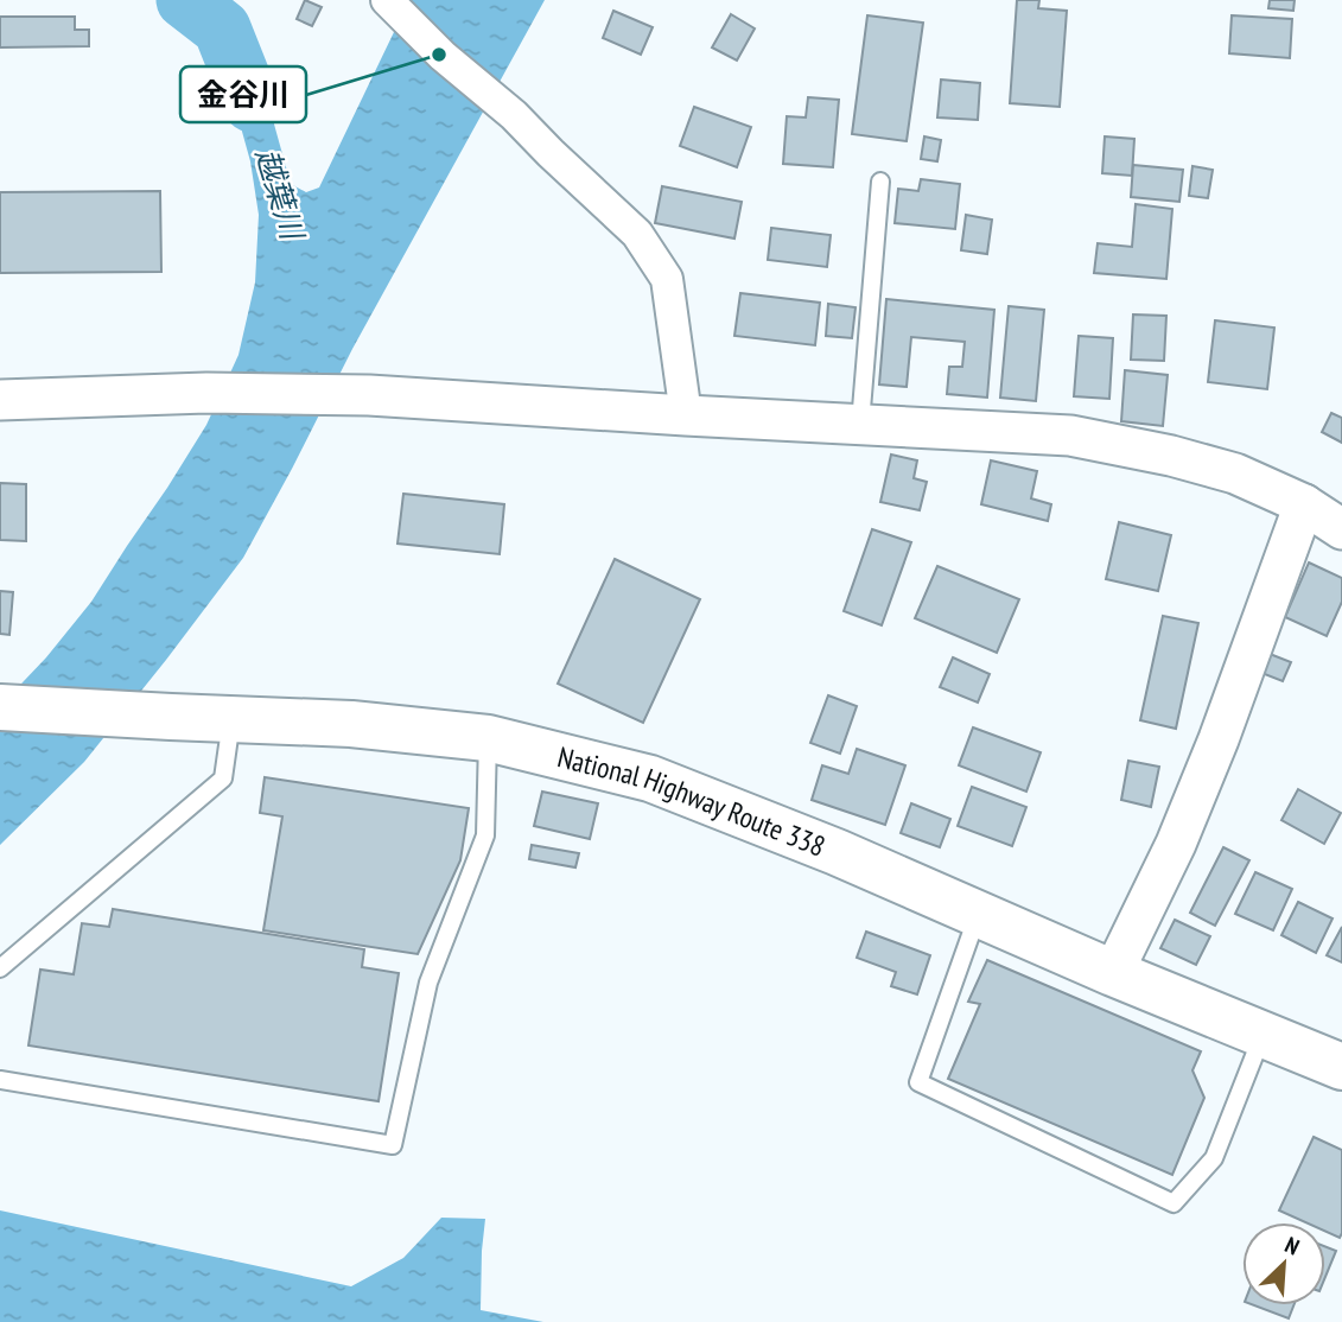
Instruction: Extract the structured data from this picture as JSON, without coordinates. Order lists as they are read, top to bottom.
{
  "streets": {
    "highway": ["National Highway Route 338"]
  },
  "water": ["越葉川"],
  "places": ["金谷川"],
  "north": "top right"
}
